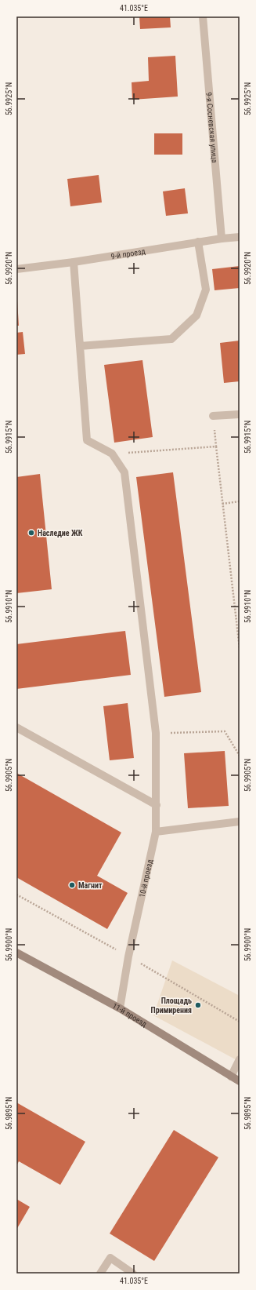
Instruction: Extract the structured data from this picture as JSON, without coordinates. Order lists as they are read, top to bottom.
{
  "streets": {
    "street": [
      "9-я Сосневская улица",
      "9-й проезд",
      "10-й проезд",
      "11-й проезд"
    ]
  },
  "crossings": [
    ["9-я Сосневская улица", "9-й проезд"],
    ["10-й проезд", "11-й проезд"]
  ],
  "places": ["Наследие ЖК", "Магнит", "Площадь Примирения"],
  "coordinates": [
    "41.035°E",
    "56.9925°N",
    "56.9920°N",
    "56.9915°N",
    "56.9910°N",
    "56.9905°N",
    "56.9900°N",
    "56.9895°N"
  ]
}
